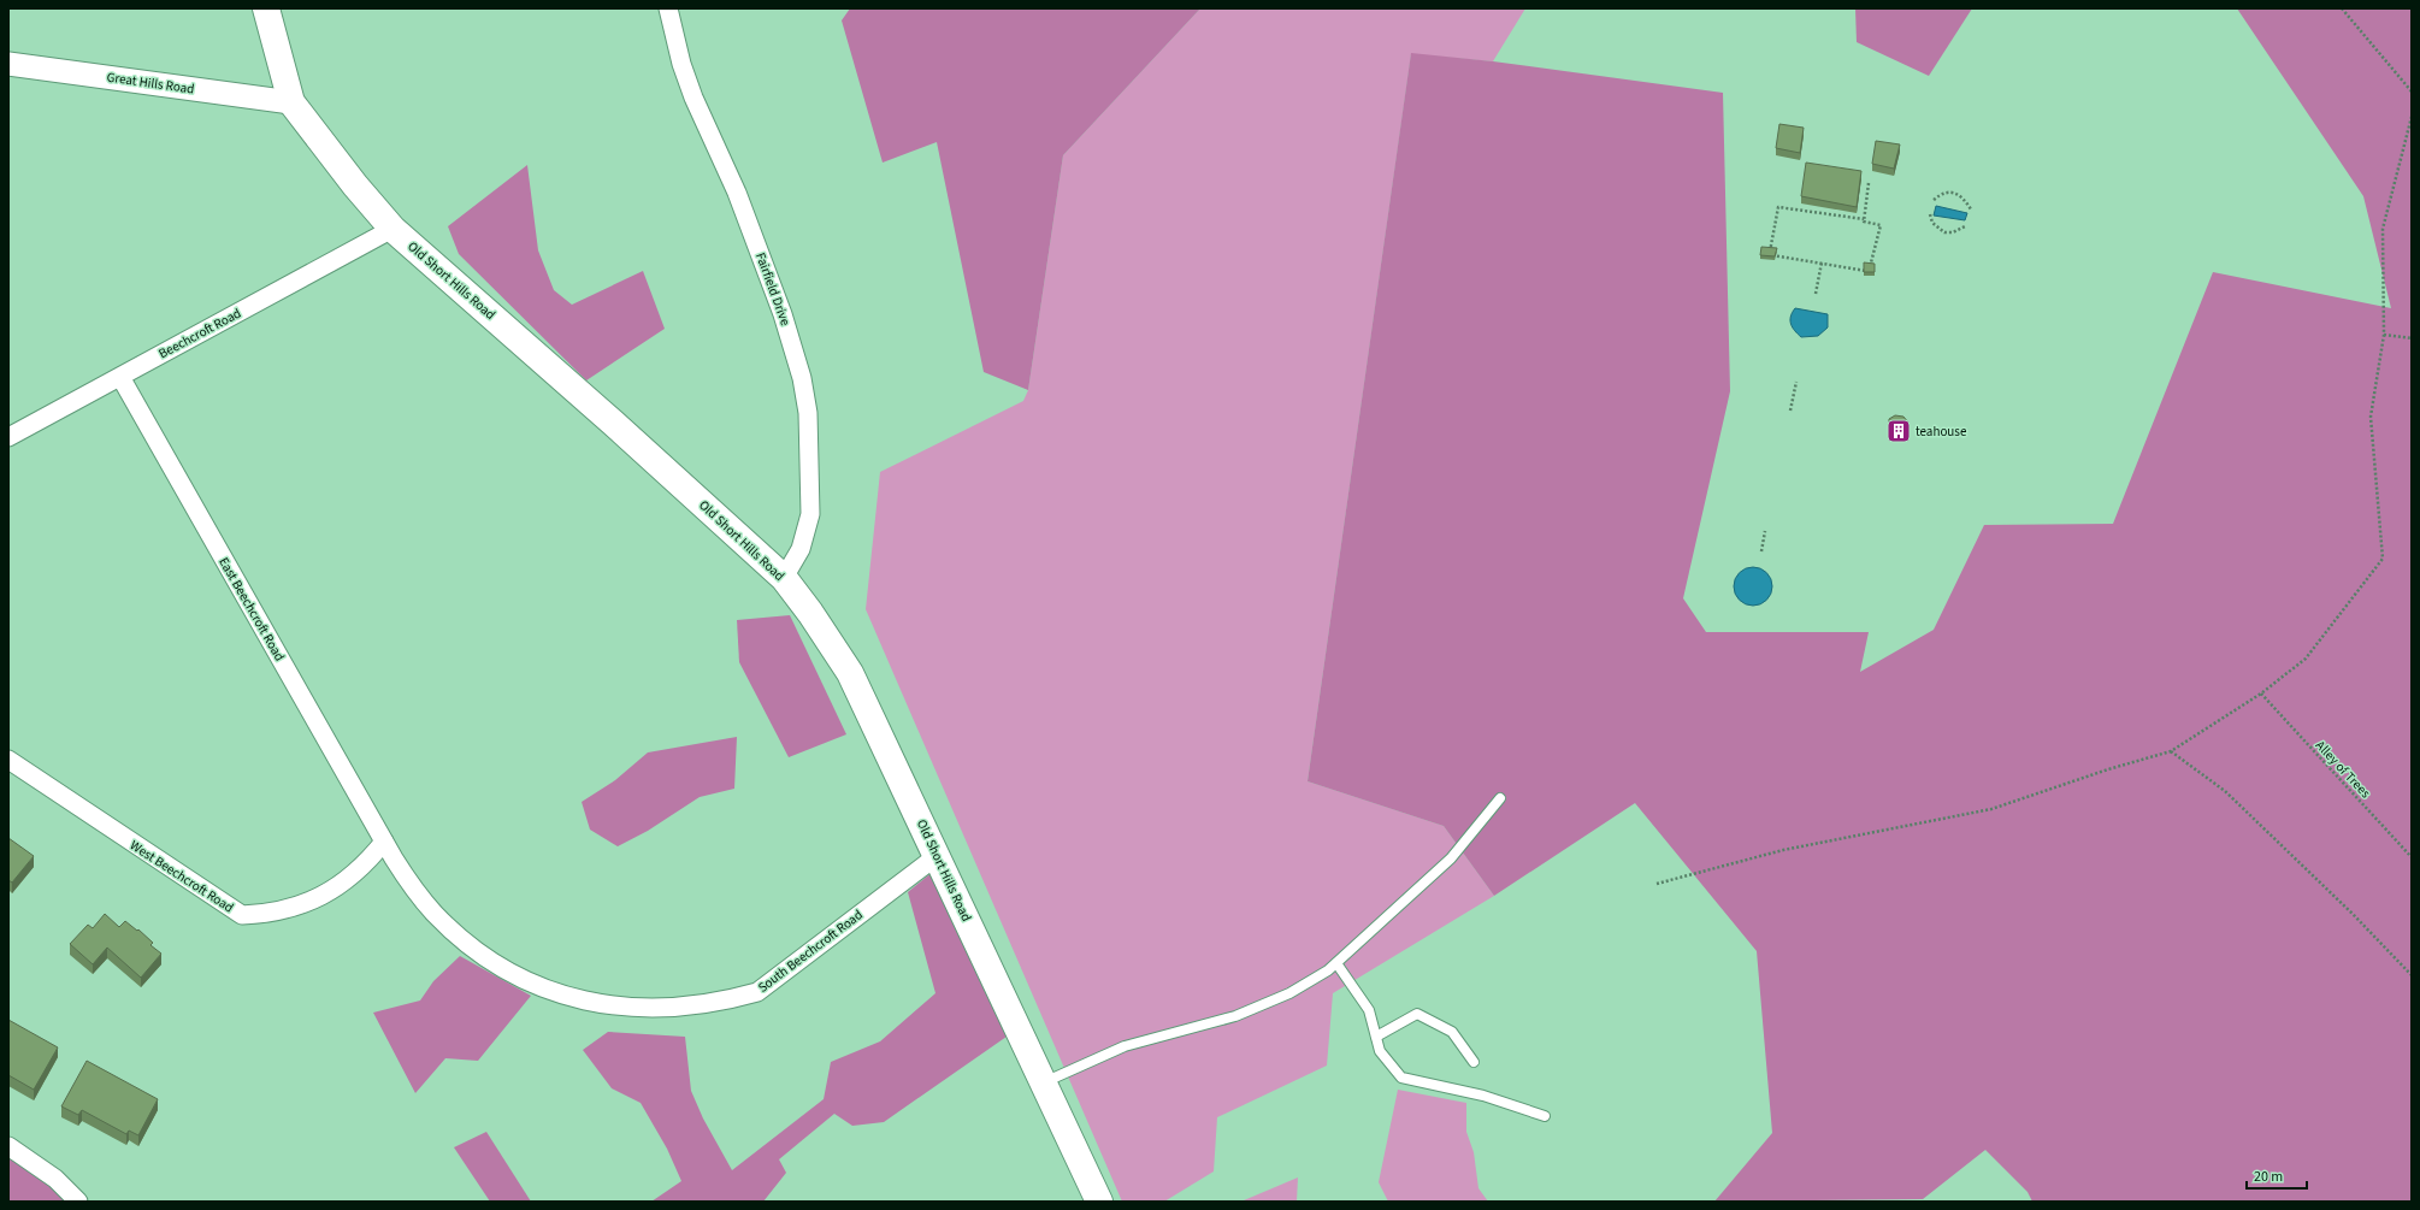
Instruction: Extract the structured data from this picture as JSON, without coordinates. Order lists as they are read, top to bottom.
{
  "streets": {
    "main road": ["Old Short Hills Road"],
    "street": [
      "Great Hills Road",
      "Fairfield Drive",
      "Beechcroft Road",
      "East Beechcroft Road",
      "West Beechcroft Road",
      "South Beechcroft Road"
    ],
    "path": ["Alley of Trees"]
  },
  "crossings": [
    ["Great Hills Road", "Old Short Hills Road"],
    ["Old Short Hills Road", "Fairfield Drive"],
    ["Old Short Hills Road", "Beechcroft Road"],
    ["Old Short Hills Road", "South Beechcroft Road"],
    ["Beechcroft Road", "East Beechcroft Road"],
    ["East Beechcroft Road", "West Beechcroft Road"],
    ["East Beechcroft Road", "South Beechcroft Road"],
    ["West Beechcroft Road", "South Beechcroft Road"]
  ],
  "places": {
    "building": ["teahouse"]
  },
  "scale_bar": "20 m"
}
